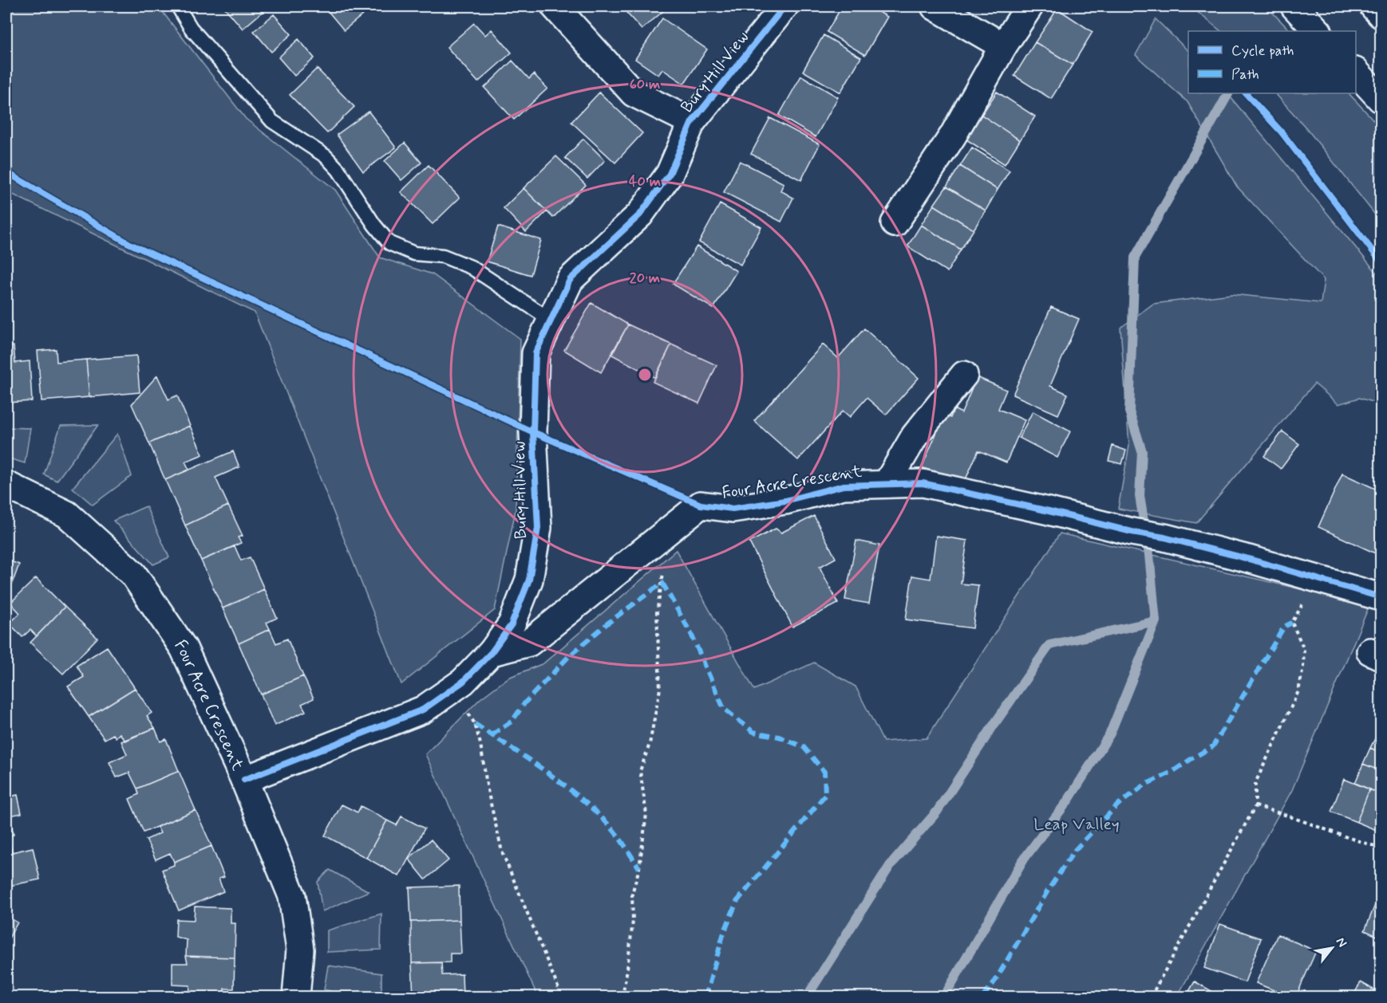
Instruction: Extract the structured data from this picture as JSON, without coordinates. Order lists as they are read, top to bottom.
{
  "streets": {
    "main road": ["Bury Hill View", "Four Acre Crescent"]
  },
  "crossings": [
    ["Bury Hill View", "Four Acre Crescent"]
  ],
  "parks": ["Leap Valley"],
  "legend": ["Cycle path", "Path"],
  "north": "top right",
  "rings": ["60 m", "40 m", "20 m"]
}
